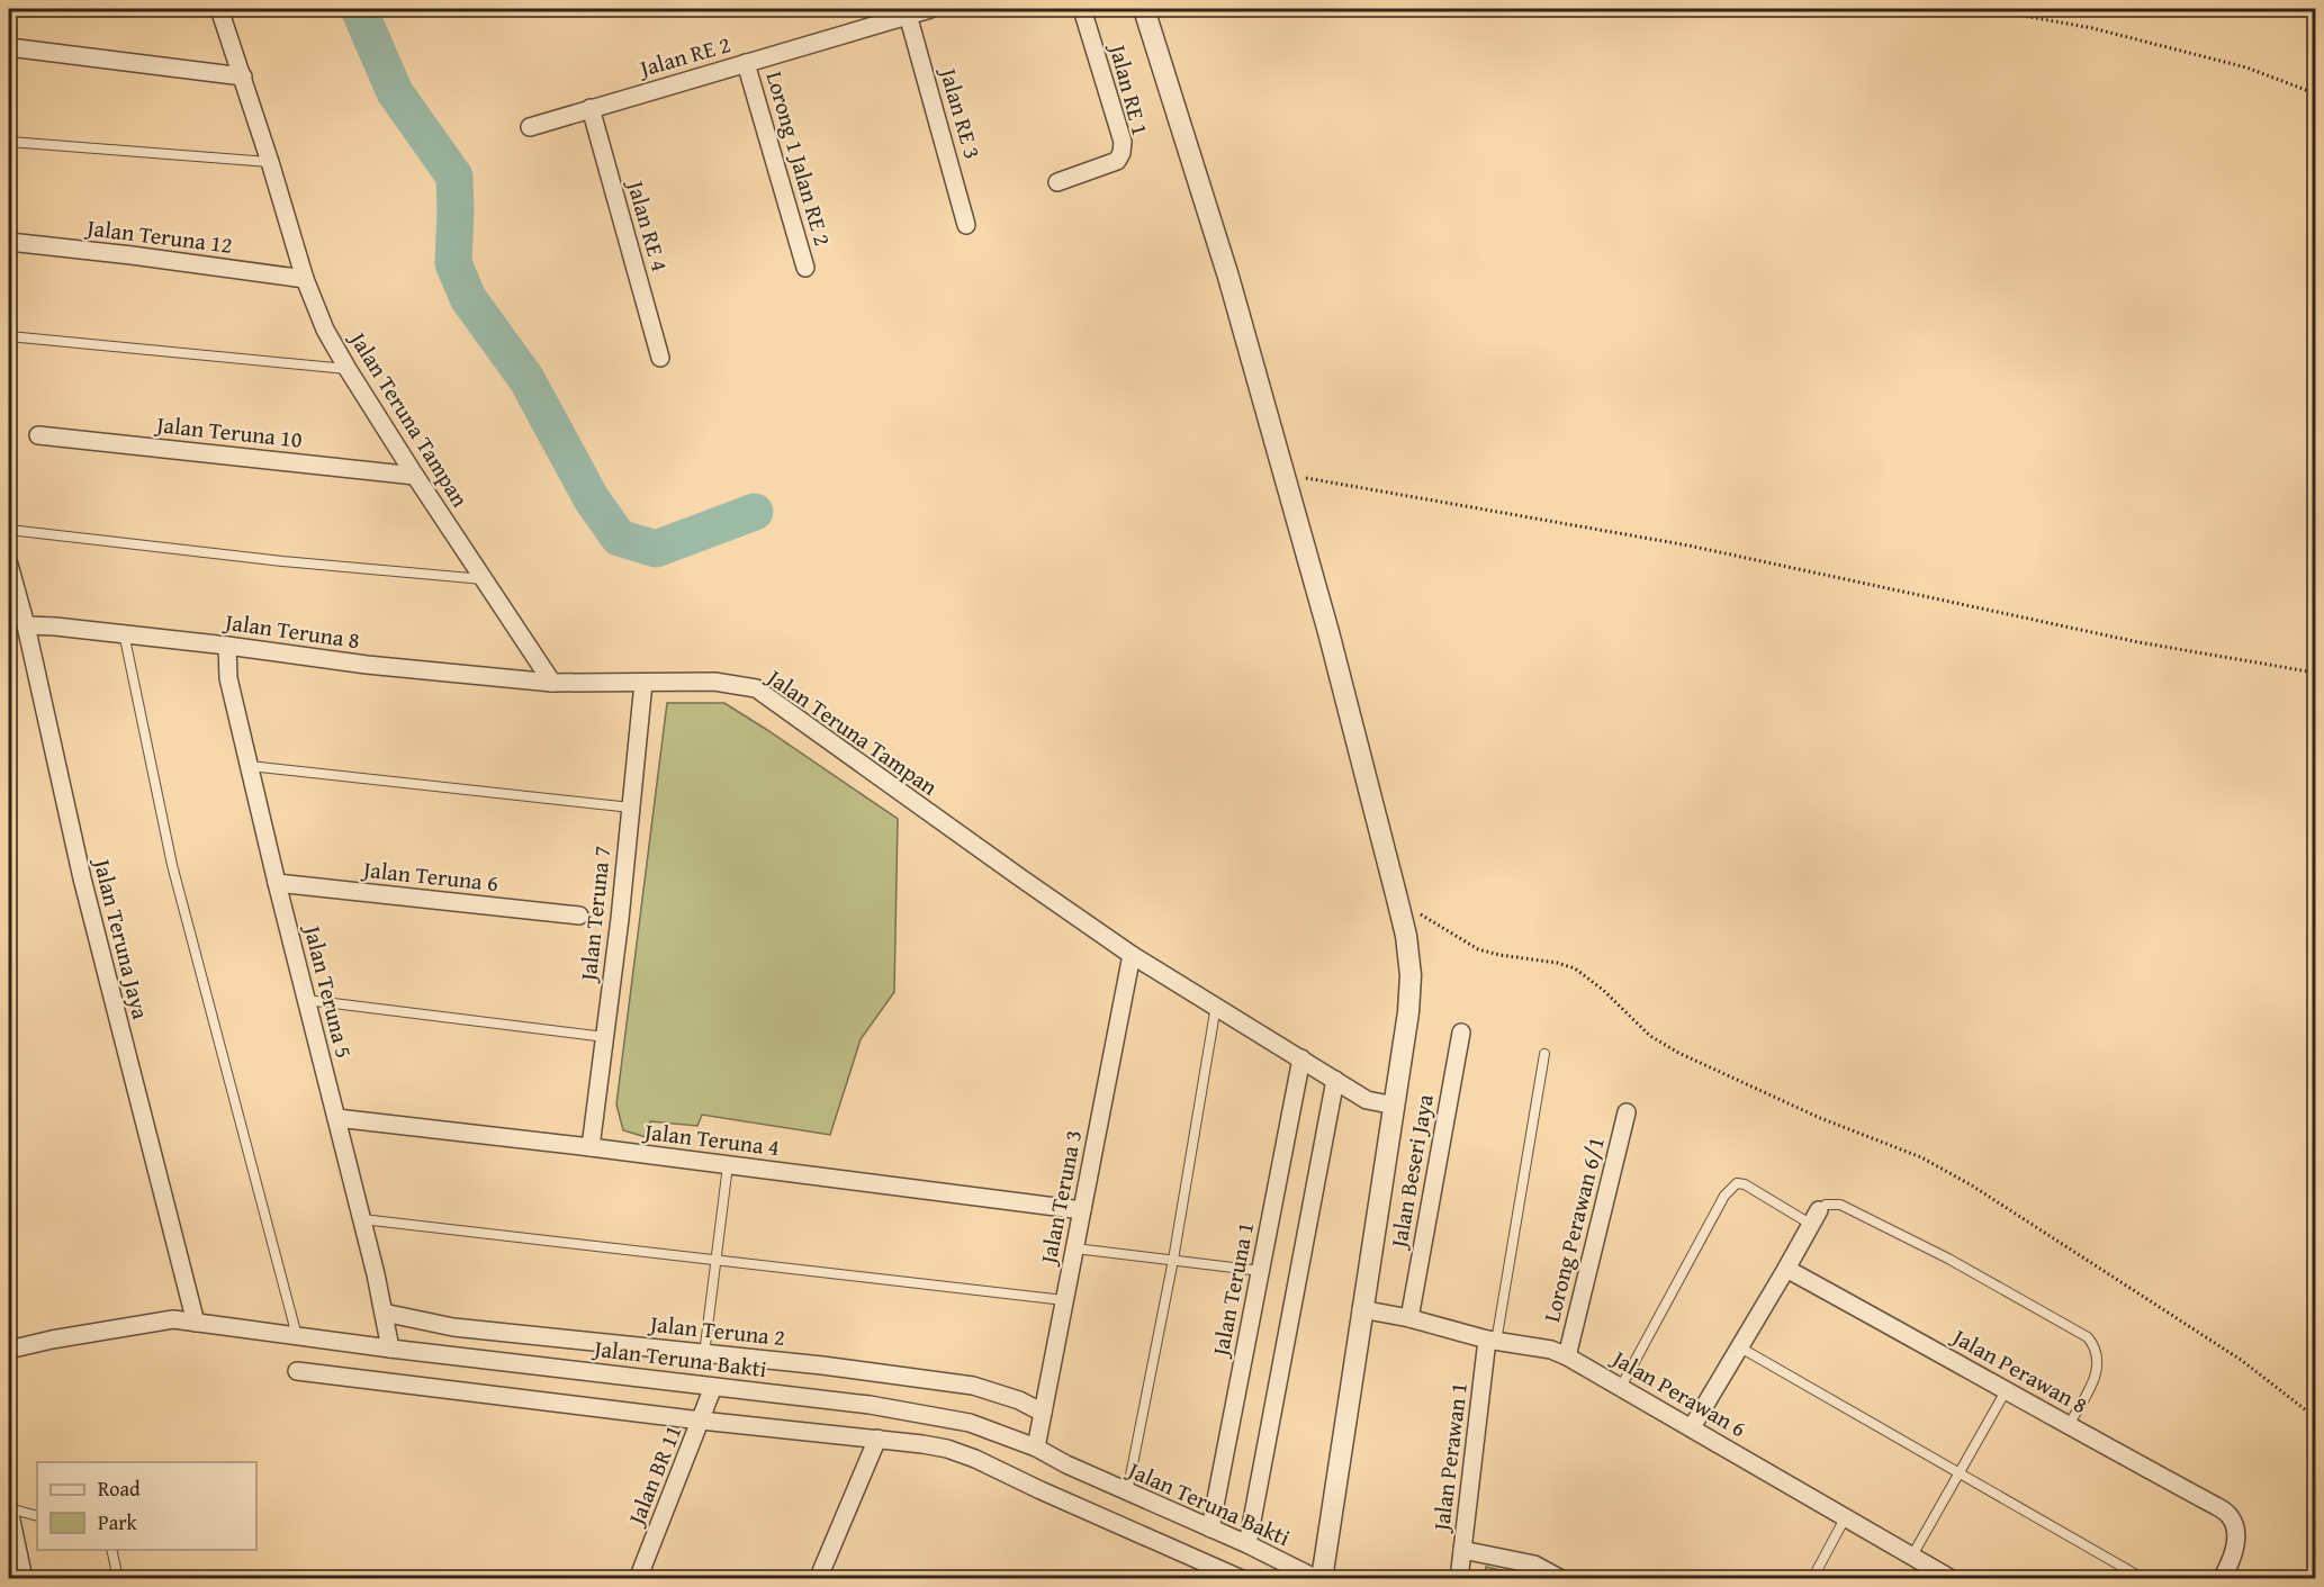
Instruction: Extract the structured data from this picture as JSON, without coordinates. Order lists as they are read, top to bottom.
{
  "streets": {
    "street": [
      "Jalan RE 2",
      "Jalan RE 1",
      "Jalan RE 3",
      "Lorong 1 Jalan RE 2",
      "Jalan RE 4",
      "Jalan Teruna 12",
      "Jalan Teruna Tampan",
      "Jalan Teruna 10",
      "Jalan Teruna 8",
      "Jalan Teruna 6",
      "Jalan Teruna 7",
      "Jalan Teruna Jaya",
      "Jalan Teruna 5",
      "Jalan Teruna 4",
      "Jalan Beseri Jaya",
      "Jalan Teruna 3",
      "Lorong Perawan 6/1",
      "Jalan Teruna 1",
      "Jalan Teruna 2",
      "Jalan Teruna Bakti",
      "Jalan Perawan 8",
      "Jalan Perawan 6",
      "Jalan Perawan 1",
      "Jalan BR 11"
    ]
  },
  "crossings": [
    ["Jalan RE 2", "Jalan RE 3"],
    ["Jalan RE 2", "Lorong 1 Jalan RE 2"],
    ["Jalan RE 2", "Jalan RE 4"],
    ["Jalan Teruna 12", "Jalan Teruna Tampan"],
    ["Jalan Teruna Tampan", "Jalan Teruna 10"],
    ["Jalan Teruna Tampan", "Jalan Teruna 8"],
    ["Jalan Teruna Tampan", "Jalan Teruna 7"],
    ["Jalan Teruna Tampan", "Jalan Teruna 3"],
    ["Jalan Teruna Tampan", "Jalan Teruna 1"],
    ["Jalan Teruna 8", "Jalan Teruna Jaya"],
    ["Jalan Teruna 8", "Jalan Teruna 5"],
    ["Jalan Teruna 6", "Jalan Teruna 5"],
    ["Jalan Teruna 7", "Jalan Teruna 4"],
    ["Jalan Teruna Jaya", "Jalan Teruna Bakti"],
    ["Jalan Teruna 5", "Jalan Teruna 4"],
    ["Jalan Teruna 5", "Jalan Teruna 2"],
    ["Jalan Teruna 5", "Jalan Teruna Bakti"],
    ["Jalan Teruna 4", "Jalan Teruna 3"],
    ["Jalan Beseri Jaya", "Jalan Perawan 6"],
    ["Jalan Teruna 3", "Jalan Teruna 2"],
    ["Jalan Teruna 3", "Jalan Teruna Bakti"],
    ["Lorong Perawan 6/1", "Jalan Perawan 6"],
    ["Jalan Teruna 1", "Jalan Teruna Bakti"],
    ["Jalan Teruna Bakti", "Jalan BR 11"],
    ["Jalan Perawan 6", "Jalan Perawan 1"]
  ],
  "legend": ["Road", "Park"]
}
